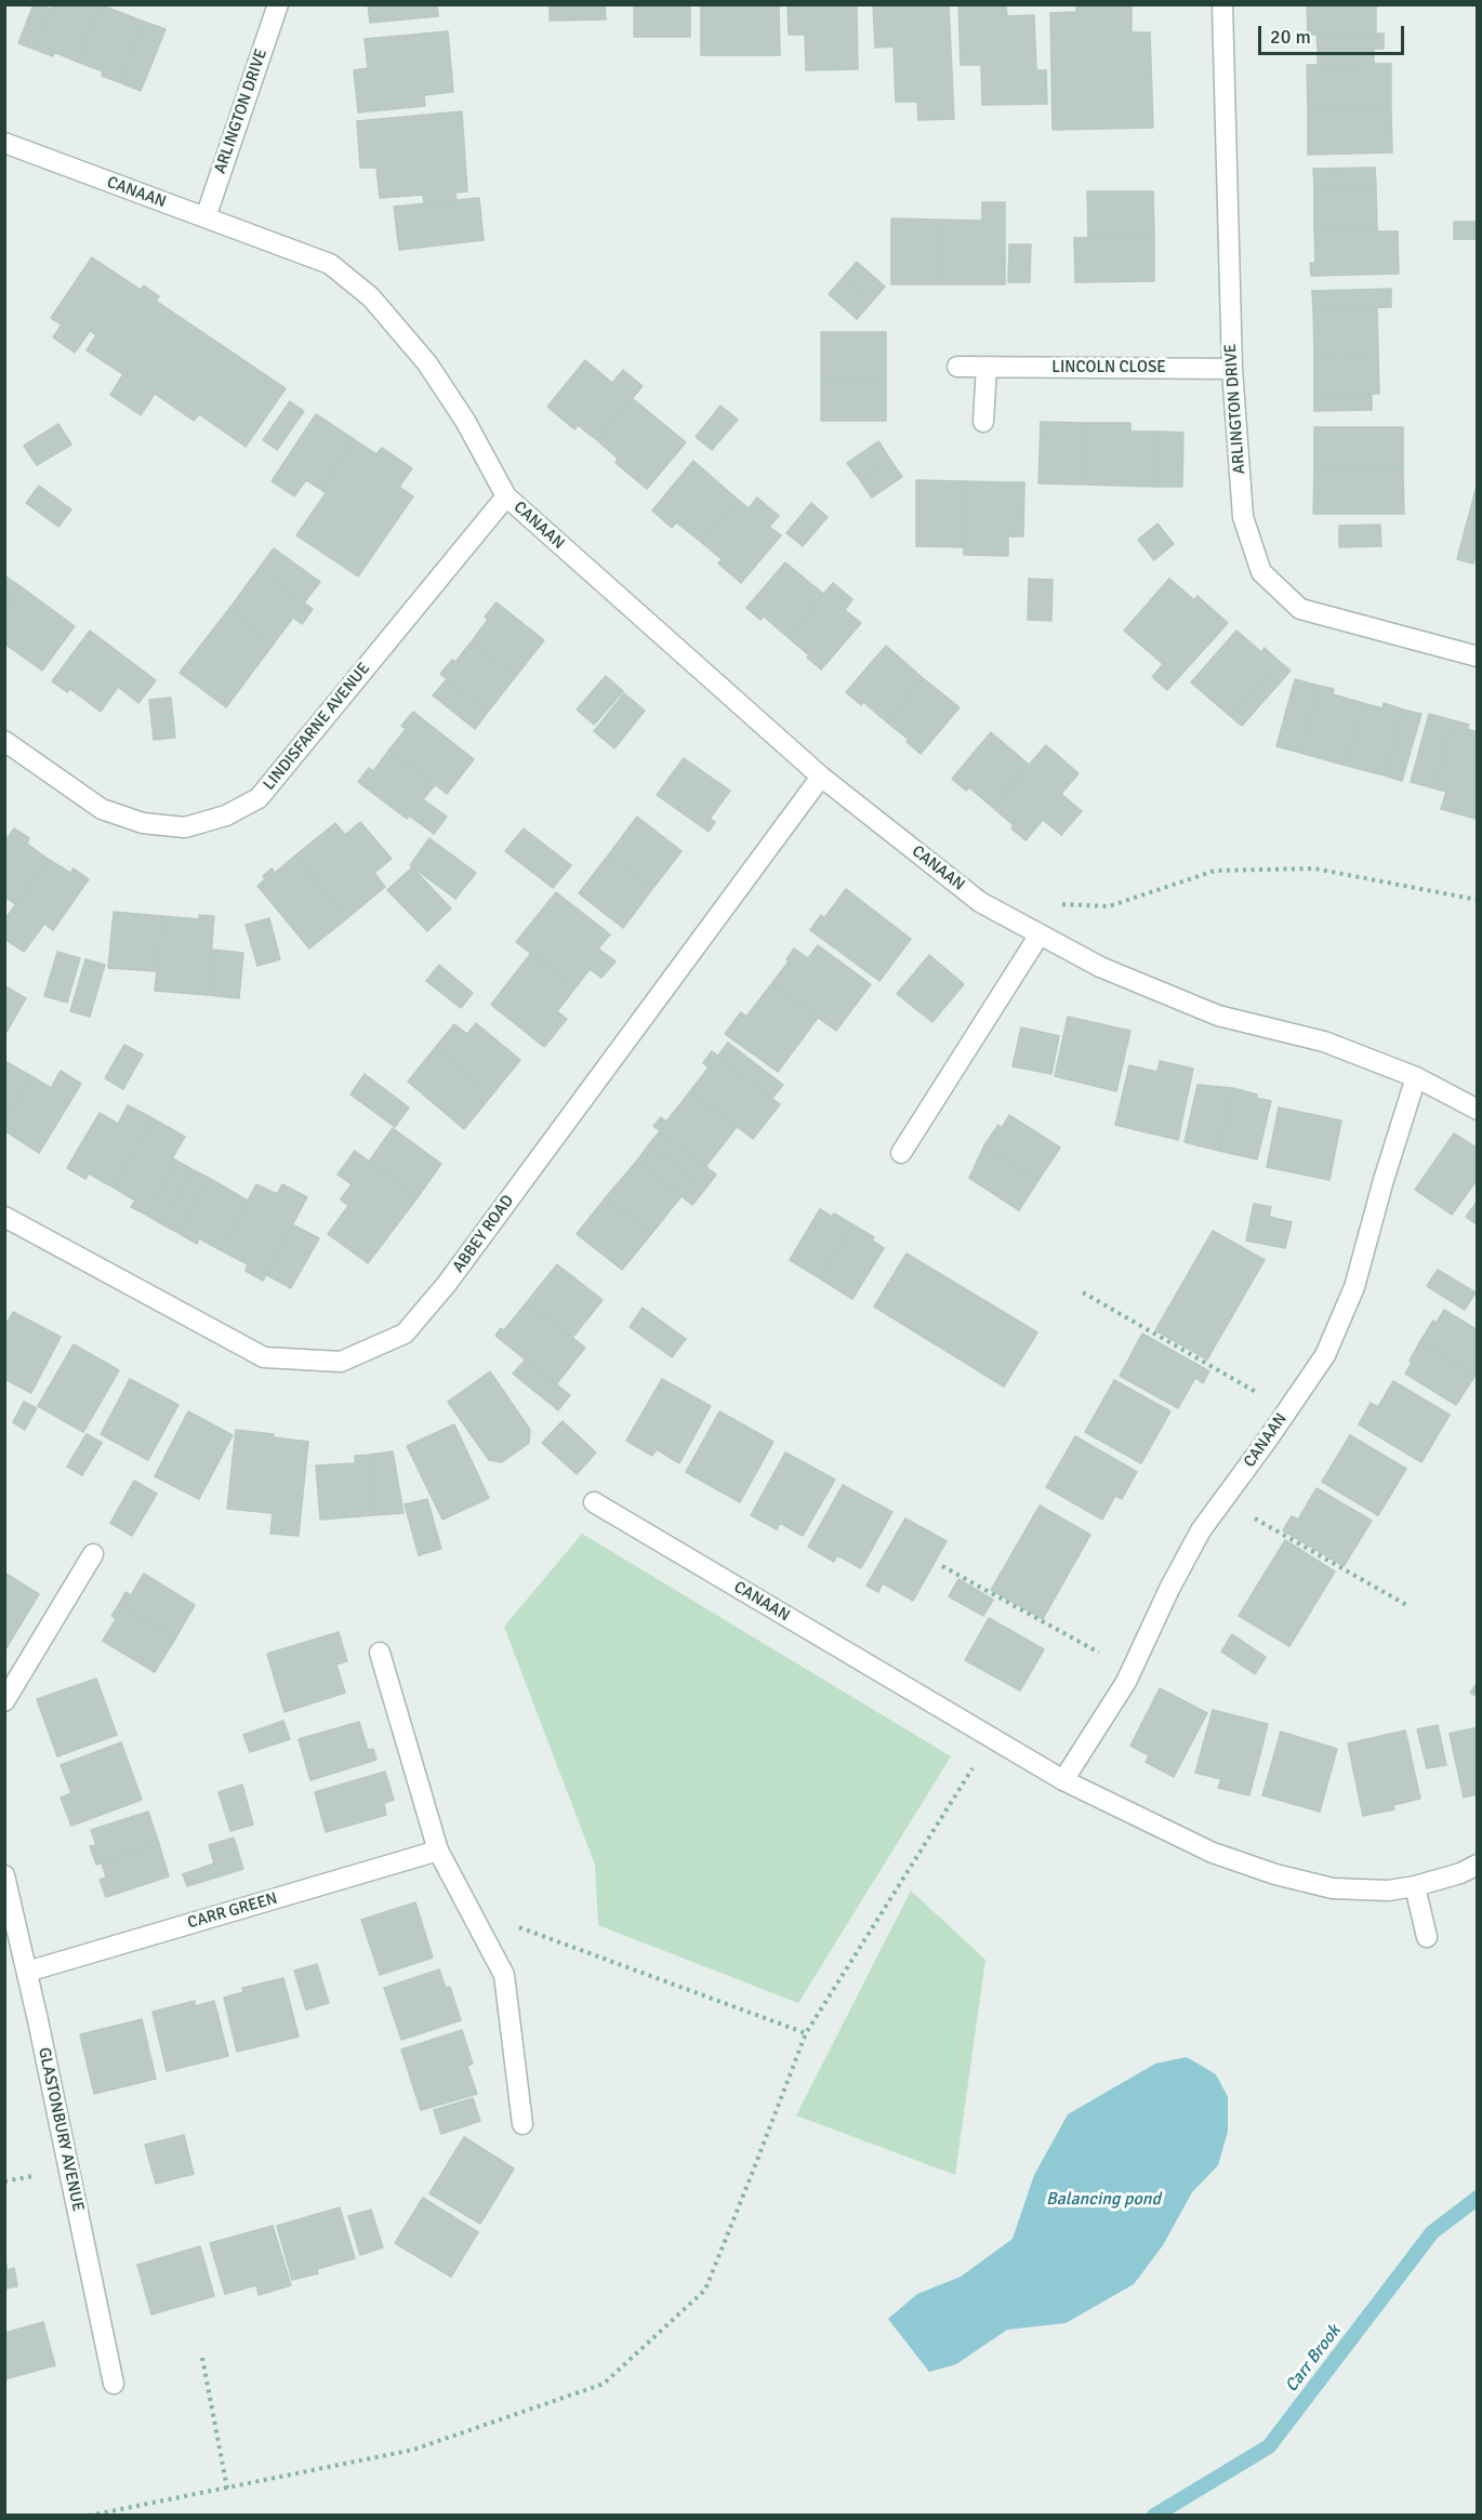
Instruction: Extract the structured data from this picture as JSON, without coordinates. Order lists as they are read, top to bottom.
{
  "streets": {
    "street": [
      "ARLINGTON DRIVE",
      "CANAAN",
      "LINCOLN CLOSE",
      "LINDISFARNE AVENUE",
      "ABBEY ROAD",
      "CARR GREEN",
      "GLASTONBURY AVENUE"
    ]
  },
  "crossings": [
    ["ARLINGTON DRIVE", "CANAAN"],
    ["ARLINGTON DRIVE", "LINCOLN CLOSE"],
    ["CANAAN", "LINDISFARNE AVENUE"],
    ["CANAAN", "ABBEY ROAD"],
    ["CARR GREEN", "GLASTONBURY AVENUE"]
  ],
  "water": ["Balancing pond", "Carr Brook"],
  "scale_bar": "20 m"
}
